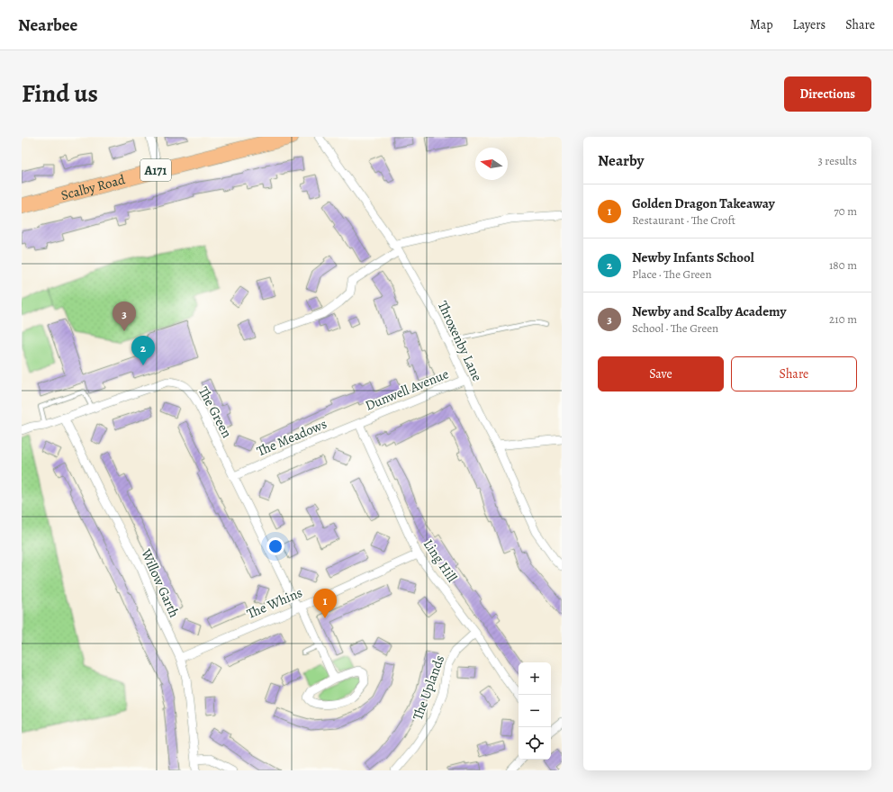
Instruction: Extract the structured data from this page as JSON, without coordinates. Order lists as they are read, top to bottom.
{
  "streets": {
    "highway": ["A171", "Scalby Road"],
    "street": [
      "Throxenby Lane",
      "Dunwell Avenue",
      "The Green",
      "The Meadows",
      "Ling Hill",
      "Willow Garth",
      "The Whins",
      "The Uplands"
    ]
  },
  "crossings": [
    ["Throxenby Lane", "Dunwell Avenue"],
    ["Dunwell Avenue", "The Meadows"],
    ["Dunwell Avenue", "Ling Hill"],
    ["The Green", "The Meadows"],
    ["The Green", "Willow Garth"],
    ["The Green", "The Whins"],
    ["The Meadows", "Ling Hill"],
    ["Ling Hill", "The Whins"],
    ["Ling Hill", "The Uplands"],
    ["Willow Garth", "The Whins"]
  ],
  "north": "left",
  "page": {
    "header": "Nearbee",
    "nav": ["Map", "Layers", "Share"],
    "title": "Find us",
    "buttons": [
      "Directions",
      ["Save", "Share"]
    ],
    "heading": ["Nearby", "3 results"],
    "list": [
      {
        "mark": "1",
        "name": "Golden Dragon Takeaway",
        "note": "Restaurant · The Croft",
        "value": "70 m"
      },
      {
        "mark": "2",
        "name": "Newby Infants School",
        "note": "Place · The Green",
        "value": "180 m"
      },
      {
        "mark": "3",
        "name": "Newby and Scalby Academy",
        "note": "School · The Green",
        "value": "210 m"
      }
    ],
    "pins": ["3", "2", "1"],
    "map_buttons": ["+", "−"]
  }
}
